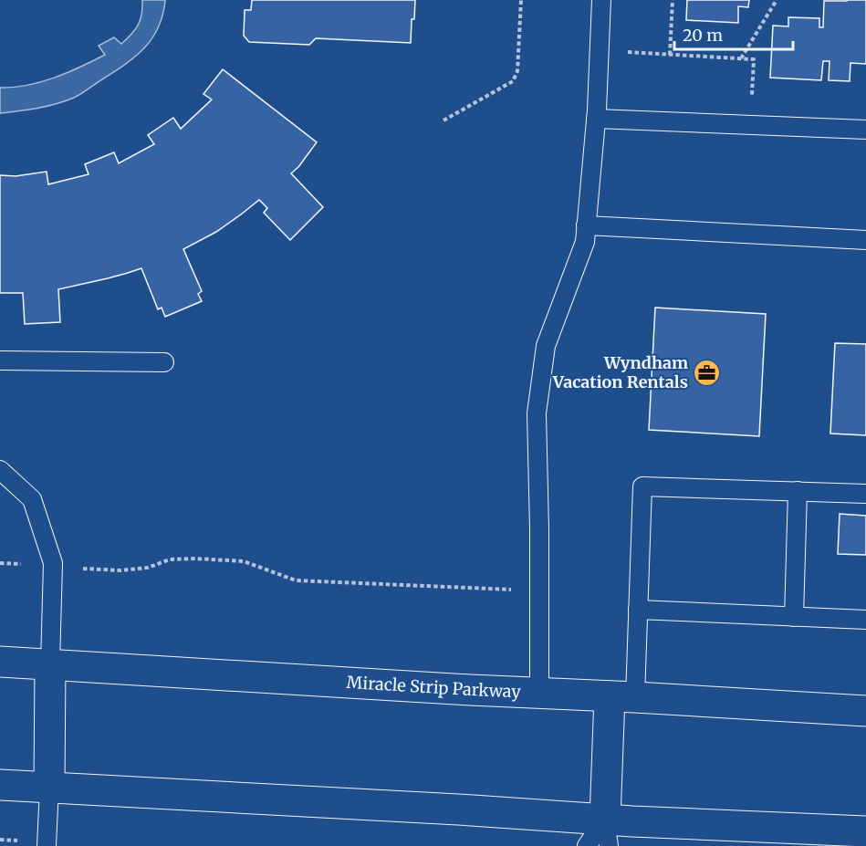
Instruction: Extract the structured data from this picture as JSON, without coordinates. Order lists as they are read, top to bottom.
{
  "streets": {
    "highway": ["Miracle Strip Parkway"]
  },
  "places": {
    "office": ["Wyndham Vacation Rentals"]
  },
  "scale_bar": "20 m"
}
